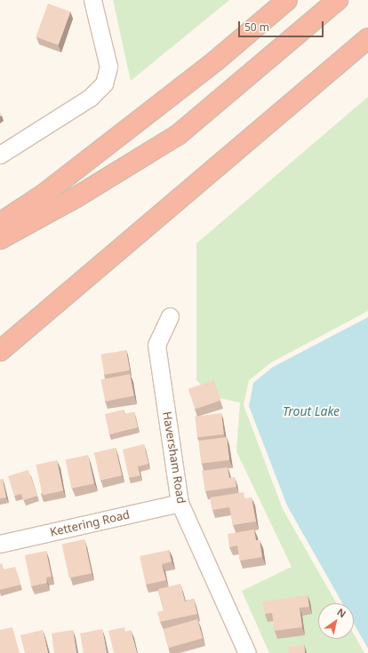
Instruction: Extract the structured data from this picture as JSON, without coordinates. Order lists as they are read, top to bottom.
{
  "streets": {
    "street": ["Haversham Road", "Kettering Road"]
  },
  "crossings": [
    ["Haversham Road", "Kettering Road"]
  ],
  "water": ["Trout Lake"],
  "scale_bar": "50 m",
  "north": "top right"
}
